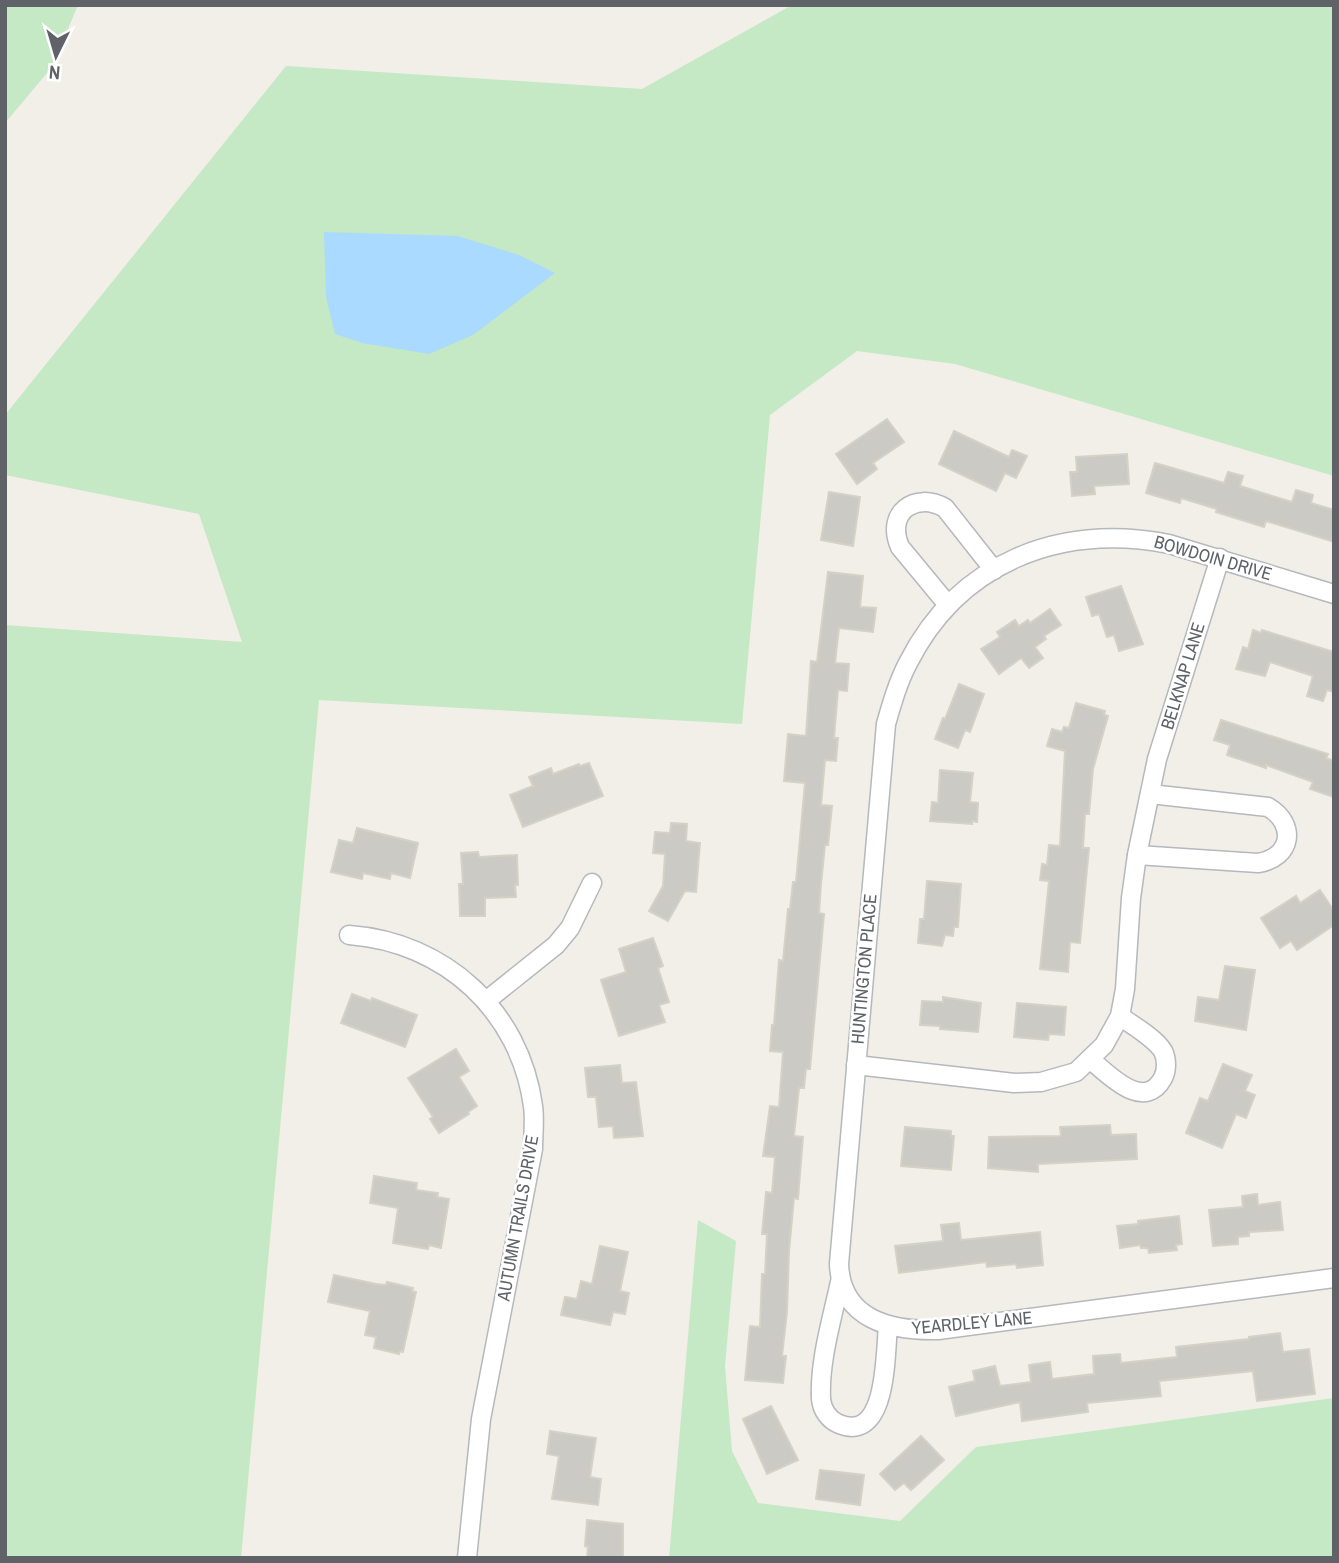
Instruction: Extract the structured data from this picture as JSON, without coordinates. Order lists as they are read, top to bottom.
{
  "streets": {
    "street": [
      "BOWDOIN DRIVE",
      "BELKNAP LANE",
      "HUNTINGTON PLACE",
      "AUTUMN TRAILS DRIVE",
      "YEARDLEY LANE"
    ]
  },
  "crossings": [
    ["BOWDOIN DRIVE", "BELKNAP LANE"],
    ["BOWDOIN DRIVE", "HUNTINGTON PLACE"],
    ["BELKNAP LANE", "HUNTINGTON PLACE"],
    ["HUNTINGTON PLACE", "YEARDLEY LANE"]
  ],
  "north": "bottom"
}
